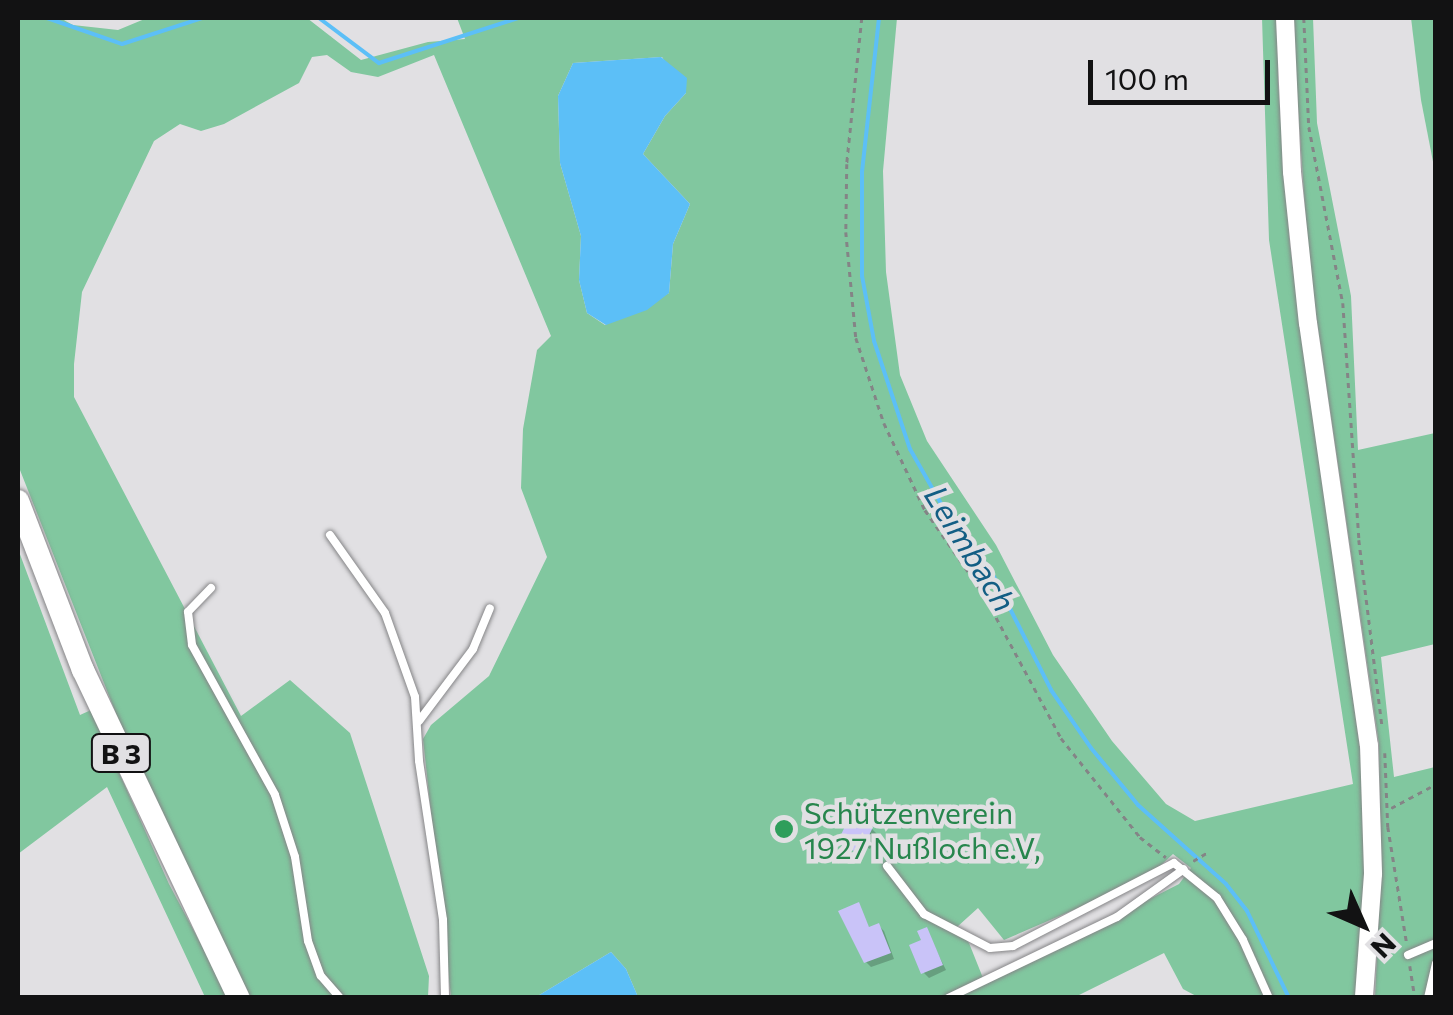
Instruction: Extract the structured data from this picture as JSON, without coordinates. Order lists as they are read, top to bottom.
{
  "streets": {
    "main road": ["B 3"]
  },
  "water": ["Leimbach"],
  "places": ["Schützenverein 1927 Nußloch e.V,"],
  "scale_bar": "100 m",
  "north": "bottom right"
}
